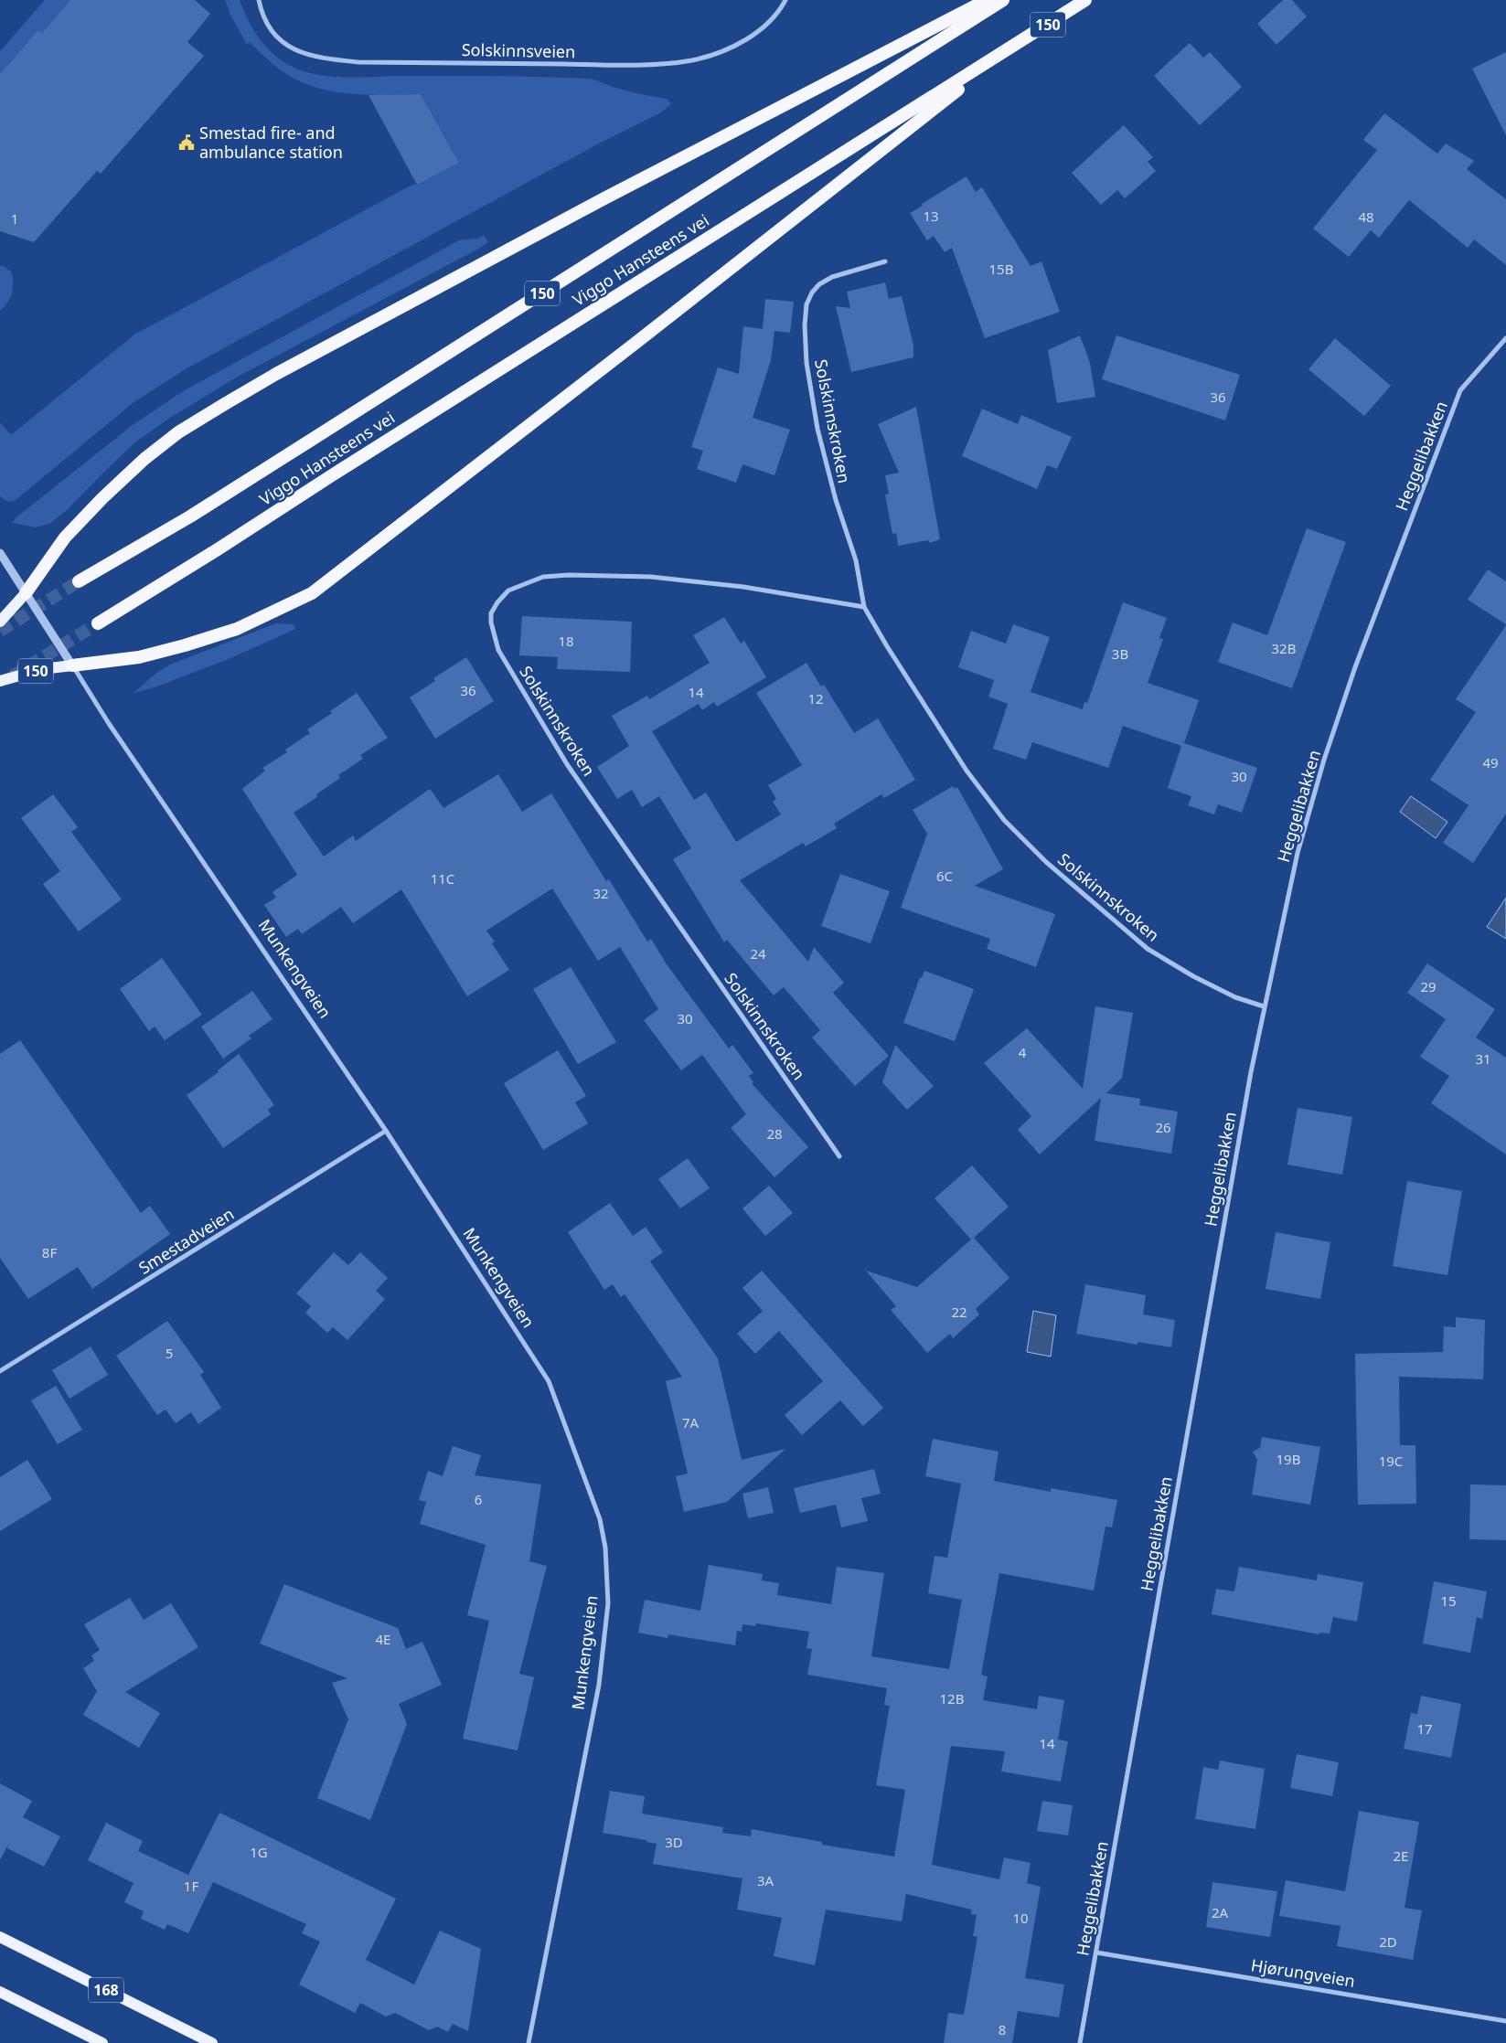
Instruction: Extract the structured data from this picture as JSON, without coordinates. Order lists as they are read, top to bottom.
{
  "streets": {
    "highway": ["150", "Viggo Hansteens vei"],
    "main road": ["168"],
    "street": [
      "Solskinnsveien",
      "Solskinnskroken",
      "Heggelibakken",
      "Munkengveien",
      "Smestadveien",
      "Hjørungveien"
    ]
  },
  "crossings": [
    ["150", "Munkengveien"],
    ["Solskinnskroken", "Heggelibakken"],
    ["Heggelibakken", "Hjørungveien"],
    ["Munkengveien", "Smestadveien"]
  ],
  "places": {
    "public building": ["Smestad fire- and ambulance station"]
  },
  "house_numbers": [
    "13",
    "48",
    "1",
    "15B",
    "36",
    "18",
    "32B",
    "3B",
    "36",
    "14",
    "12",
    "49",
    "30",
    "6C",
    "11C",
    "32",
    "24",
    "29",
    "30",
    "4",
    "31",
    "26",
    "28",
    "8F",
    "22",
    "5",
    "7A",
    "19B",
    "19C",
    "6",
    "15",
    "4E",
    "12B",
    "17",
    "14",
    "3D",
    "1G",
    "2E",
    "3A",
    "1F",
    "2A",
    "10",
    "2D",
    "8"
  ]
}
